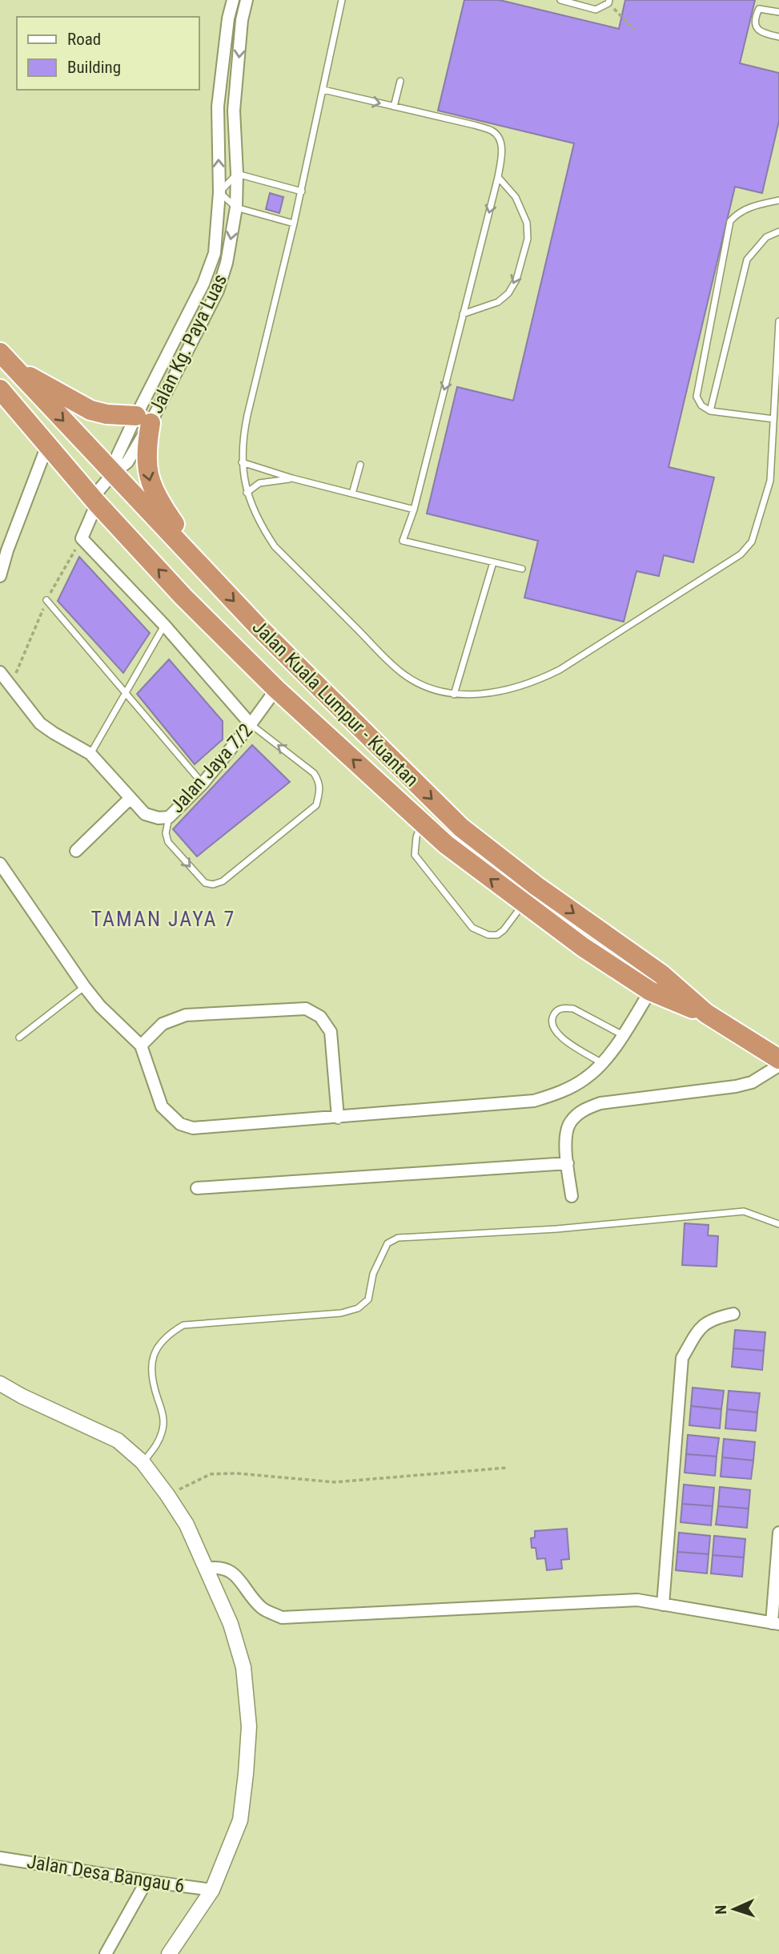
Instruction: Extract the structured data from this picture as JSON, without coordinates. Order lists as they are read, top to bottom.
{
  "streets": {
    "highway": ["Jalan Kuala Lumpur - Kuantan"],
    "street": ["Jalan Kg. Paya Luas", "Jalan Jaya 7/2", "Jalan Desa Bangau 6"]
  },
  "crossings": [
    ["Jalan Kg. Paya Luas", "Jalan Kuala Lumpur - Kuantan"],
    ["Jalan Kuala Lumpur - Kuantan", "Jalan Jaya 7/2"]
  ],
  "districts": ["TAMAN JAYA 7"],
  "legend": ["Road", "Building"],
  "north": "left"
}
